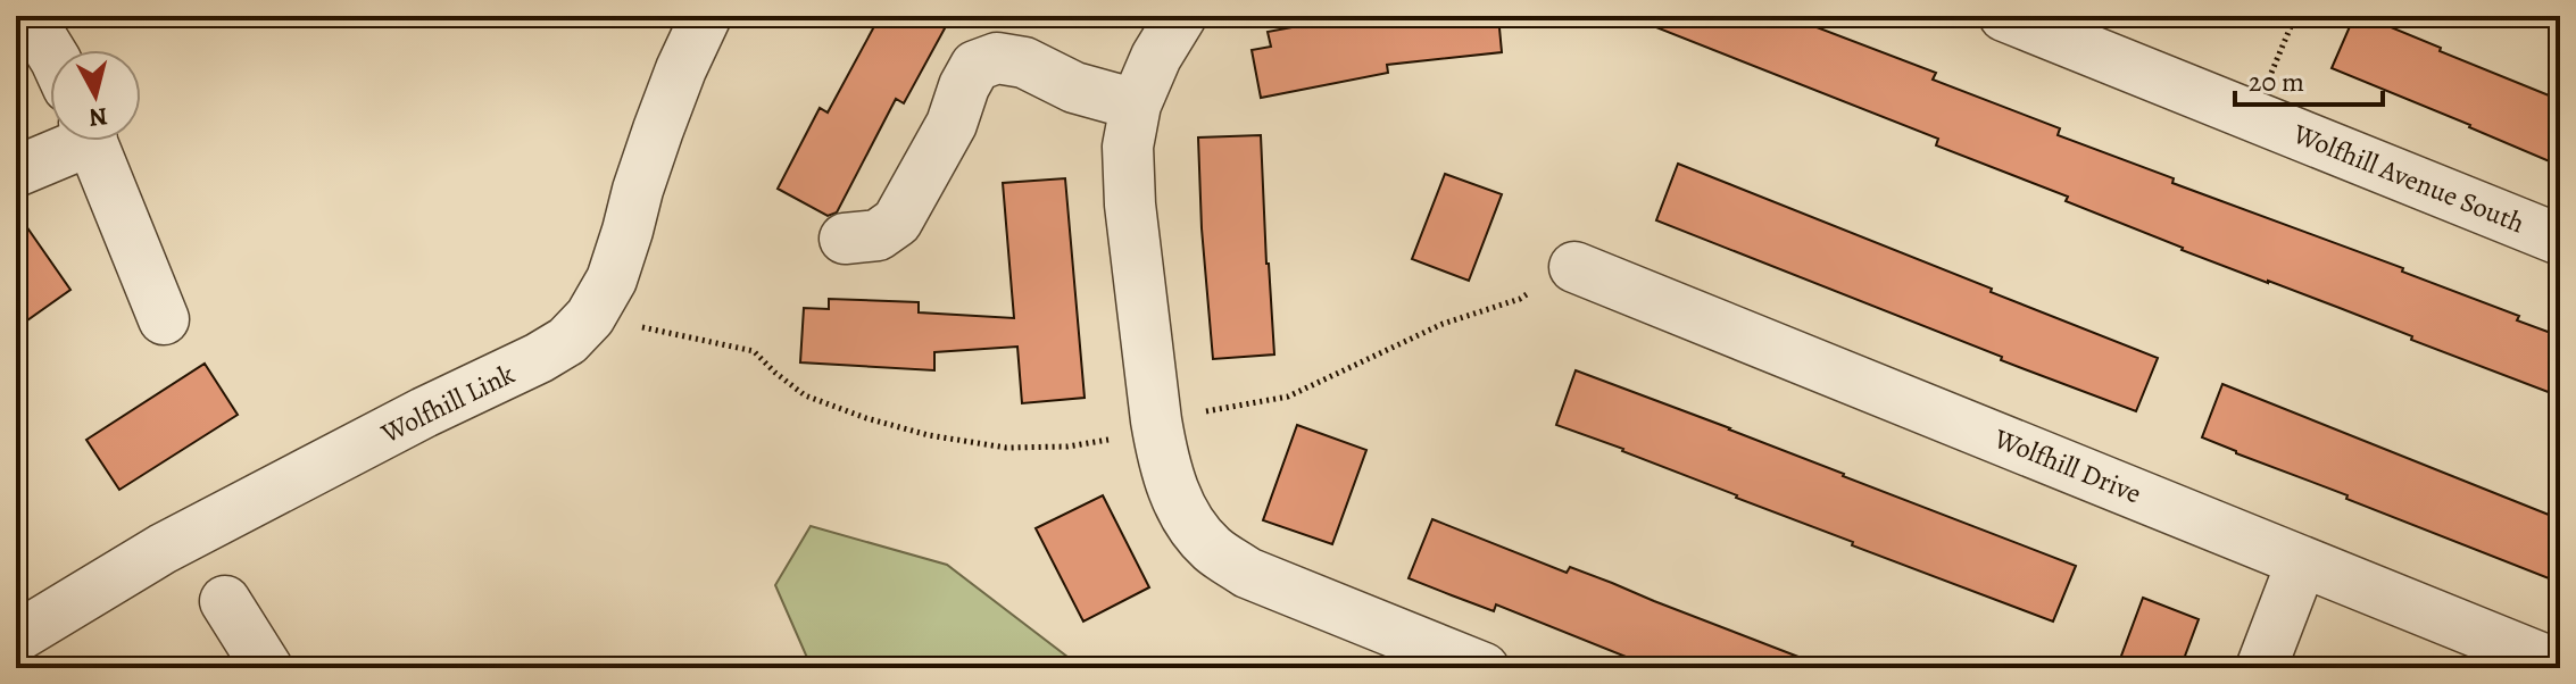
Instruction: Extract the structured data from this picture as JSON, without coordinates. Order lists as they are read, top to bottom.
{
  "streets": {
    "street": ["Wolfhill Avenue South", "Wolfhill Link", "Wolfhill Drive"]
  },
  "scale_bar": "20 m",
  "north": "bottom"
}
